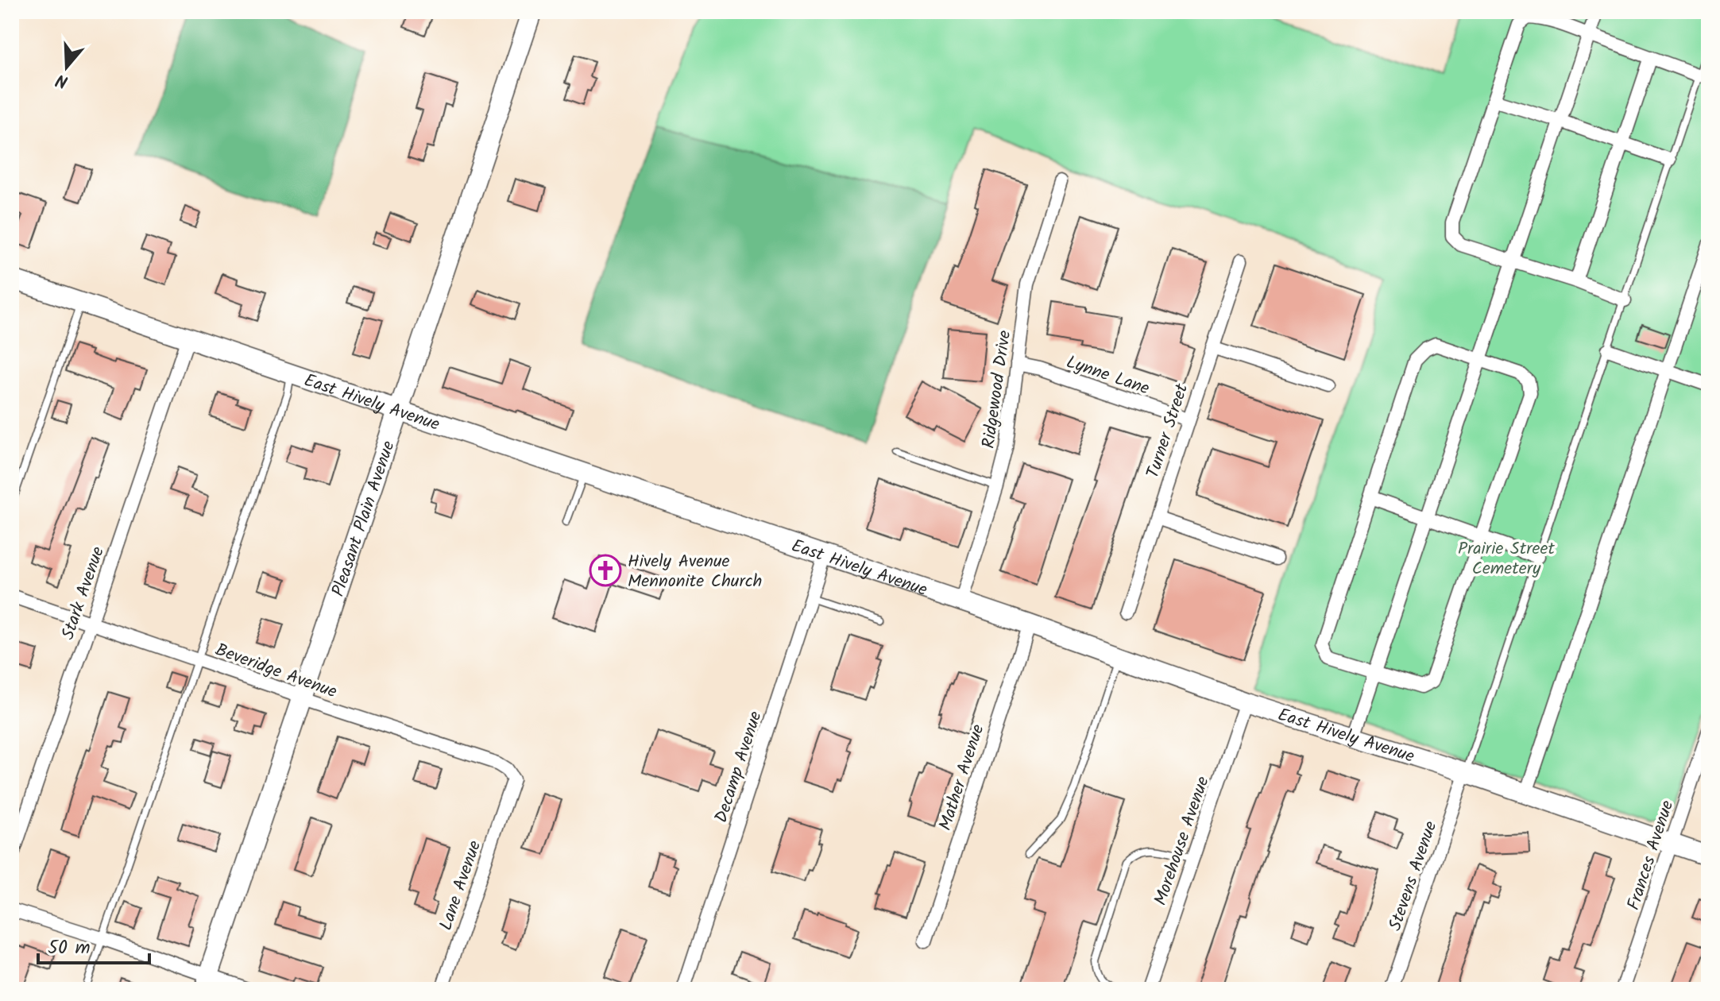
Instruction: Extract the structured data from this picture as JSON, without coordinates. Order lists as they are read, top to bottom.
{
  "streets": {
    "street": [
      "Lynne Lane",
      "Ridgewood Drive",
      "East Hively Avenue",
      "Turner Street",
      "Pleasant Plain Avenue",
      "Stark Avenue",
      "Beveridge Avenue",
      "Decamp Avenue",
      "Mather Avenue",
      "Morehouse Avenue",
      "Frances Avenue",
      "Stevens Avenue",
      "Lane Avenue"
    ]
  },
  "crossings": [
    ["Lynne Lane", "Ridgewood Drive"],
    ["Lynne Lane", "Turner Street"],
    ["Ridgewood Drive", "East Hively Avenue"],
    ["East Hively Avenue", "Pleasant Plain Avenue"],
    ["East Hively Avenue", "Stark Avenue"],
    ["East Hively Avenue", "Decamp Avenue"],
    ["East Hively Avenue", "Mather Avenue"],
    ["East Hively Avenue", "Morehouse Avenue"],
    ["East Hively Avenue", "Frances Avenue"],
    ["East Hively Avenue", "Stevens Avenue"],
    ["Pleasant Plain Avenue", "Beveridge Avenue"],
    ["Stark Avenue", "Beveridge Avenue"],
    ["Beveridge Avenue", "Lane Avenue"]
  ],
  "parks": ["Prairie Street Cemetery"],
  "places": {
    "church": ["Hively Avenue Mennonite Church"]
  },
  "scale_bar": "50 m",
  "north": "bottom"
}
